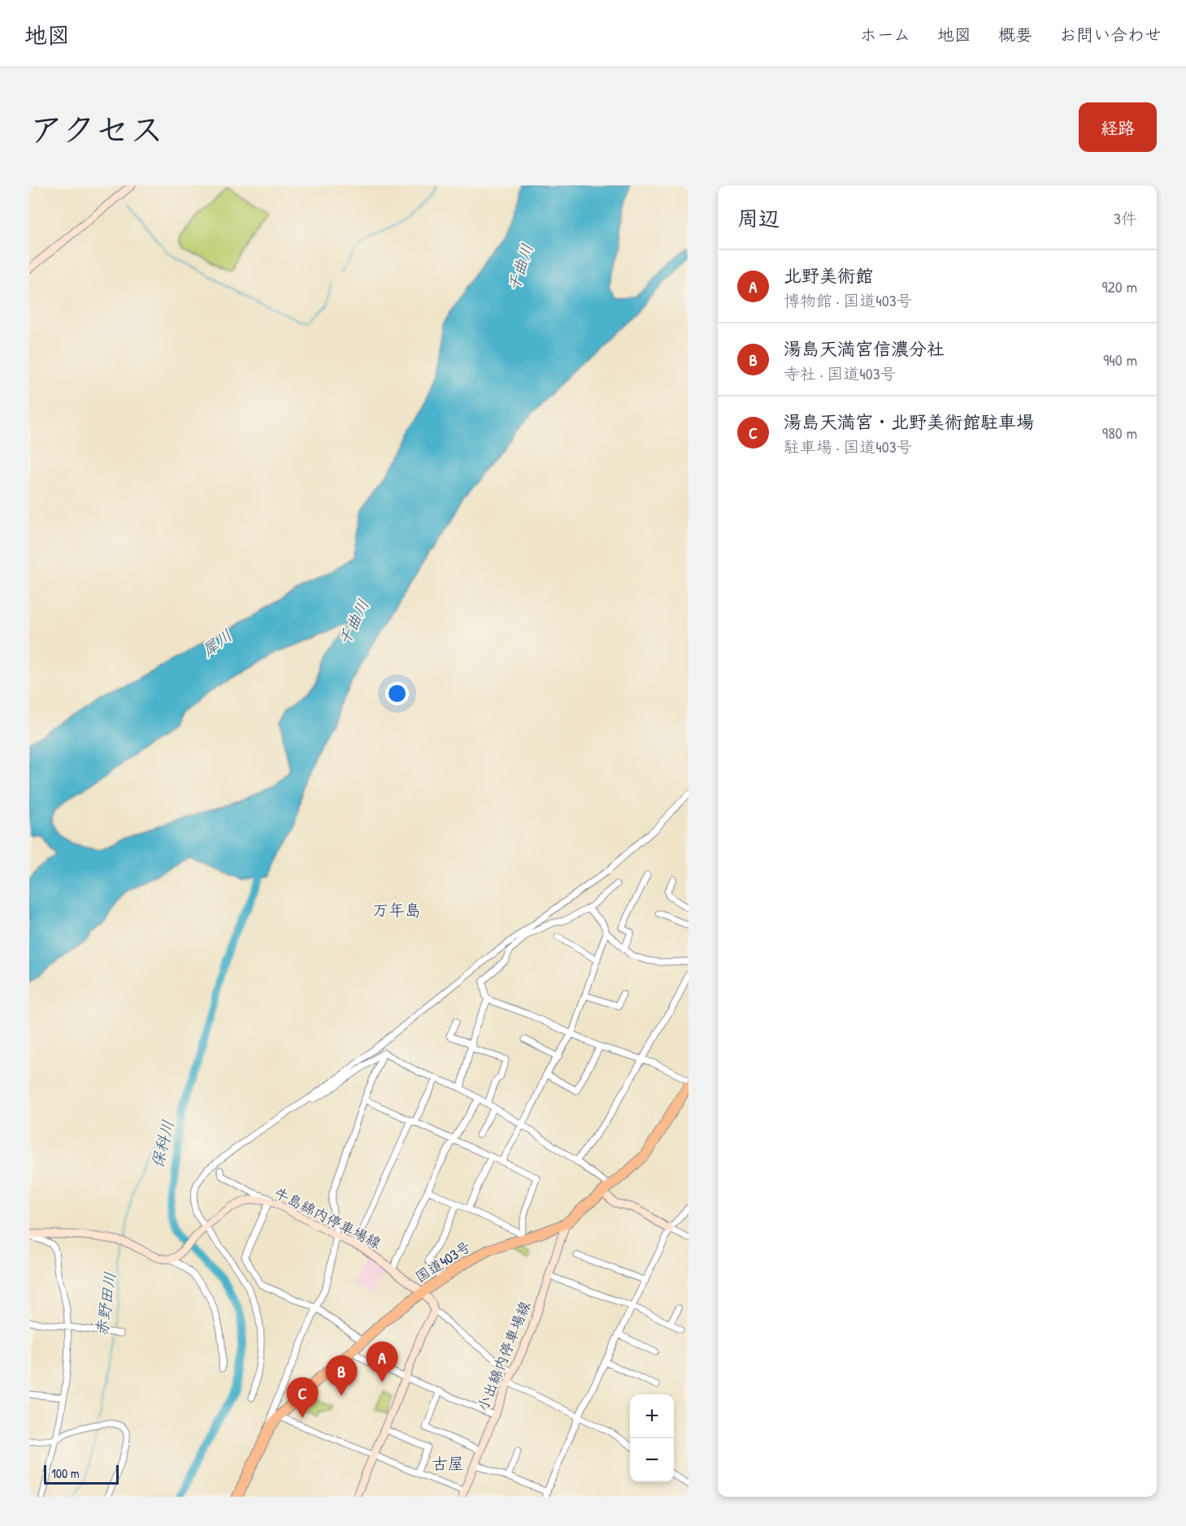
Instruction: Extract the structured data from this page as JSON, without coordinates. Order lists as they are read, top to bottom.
{
  "streets": {
    "highway": ["国道403号"],
    "main road": ["牛島綿内停車場線", "小出綿内停車場線"]
  },
  "crossings": [
    ["牛島綿内停車場線", "国道403号"],
    ["国道403号", "小出綿内停車場線"]
  ],
  "districts": ["万年島", "古屋"],
  "water": [
    "千曲川",
    "犀川",
    "保科川",
    "赤野田川"
  ],
  "scale_bar": "100 m",
  "page": {
    "header": "地図",
    "nav": [
      "ホーム",
      "地図",
      "概要",
      "お問い合わせ"
    ],
    "title": "アクセス",
    "buttons": "経路",
    "heading": ["周辺", "3件"],
    "list": [
      {
        "mark": "A",
        "name": "北野美術館",
        "note": "博物館 · 国道403号",
        "value": "920 m"
      },
      {
        "mark": "B",
        "name": "湯島天満宮信濃分社",
        "note": "寺社 · 国道403号",
        "value": "940 m"
      },
      {
        "mark": "C",
        "name": "湯島天満宮・北野美術館駐車場",
        "note": "駐車場 · 国道403号",
        "value": "980 m"
      }
    ],
    "pins": ["A", "B", "C"],
    "map_buttons": ["+", "−"],
    "scale": "100 m"
  }
}
